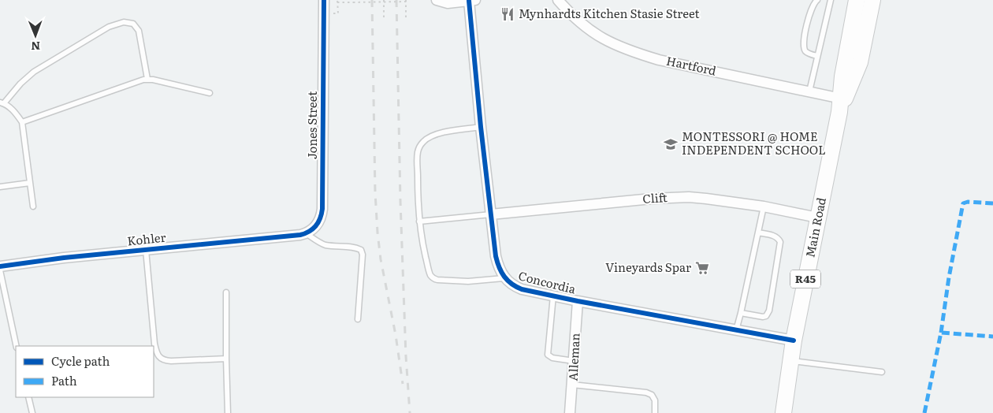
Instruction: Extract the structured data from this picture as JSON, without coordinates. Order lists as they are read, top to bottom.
{
  "streets": {
    "main road": ["Main Road", "R45"],
    "street": [
      "Hartford",
      "Jones Street",
      "Clift",
      "Kohler",
      "Concordia",
      "Alleman"
    ]
  },
  "crossings": [
    ["Hartford", "Main Road"],
    ["Jones Street", "Kohler"],
    ["Clift", "Main Road"],
    ["Clift", "Concordia"],
    ["Main Road", "Concordia"],
    ["Concordia", "Alleman"]
  ],
  "places": {
    "restaurant": ["Mynhardts Kitchen Stasie Street"],
    "school or university": ["MONTESSORI @ HOME INDEPENDENT SCHOOL"],
    "supermarket": ["Vineyards Spar"]
  },
  "legend": ["Cycle path", "Path"],
  "north": "bottom"
}
